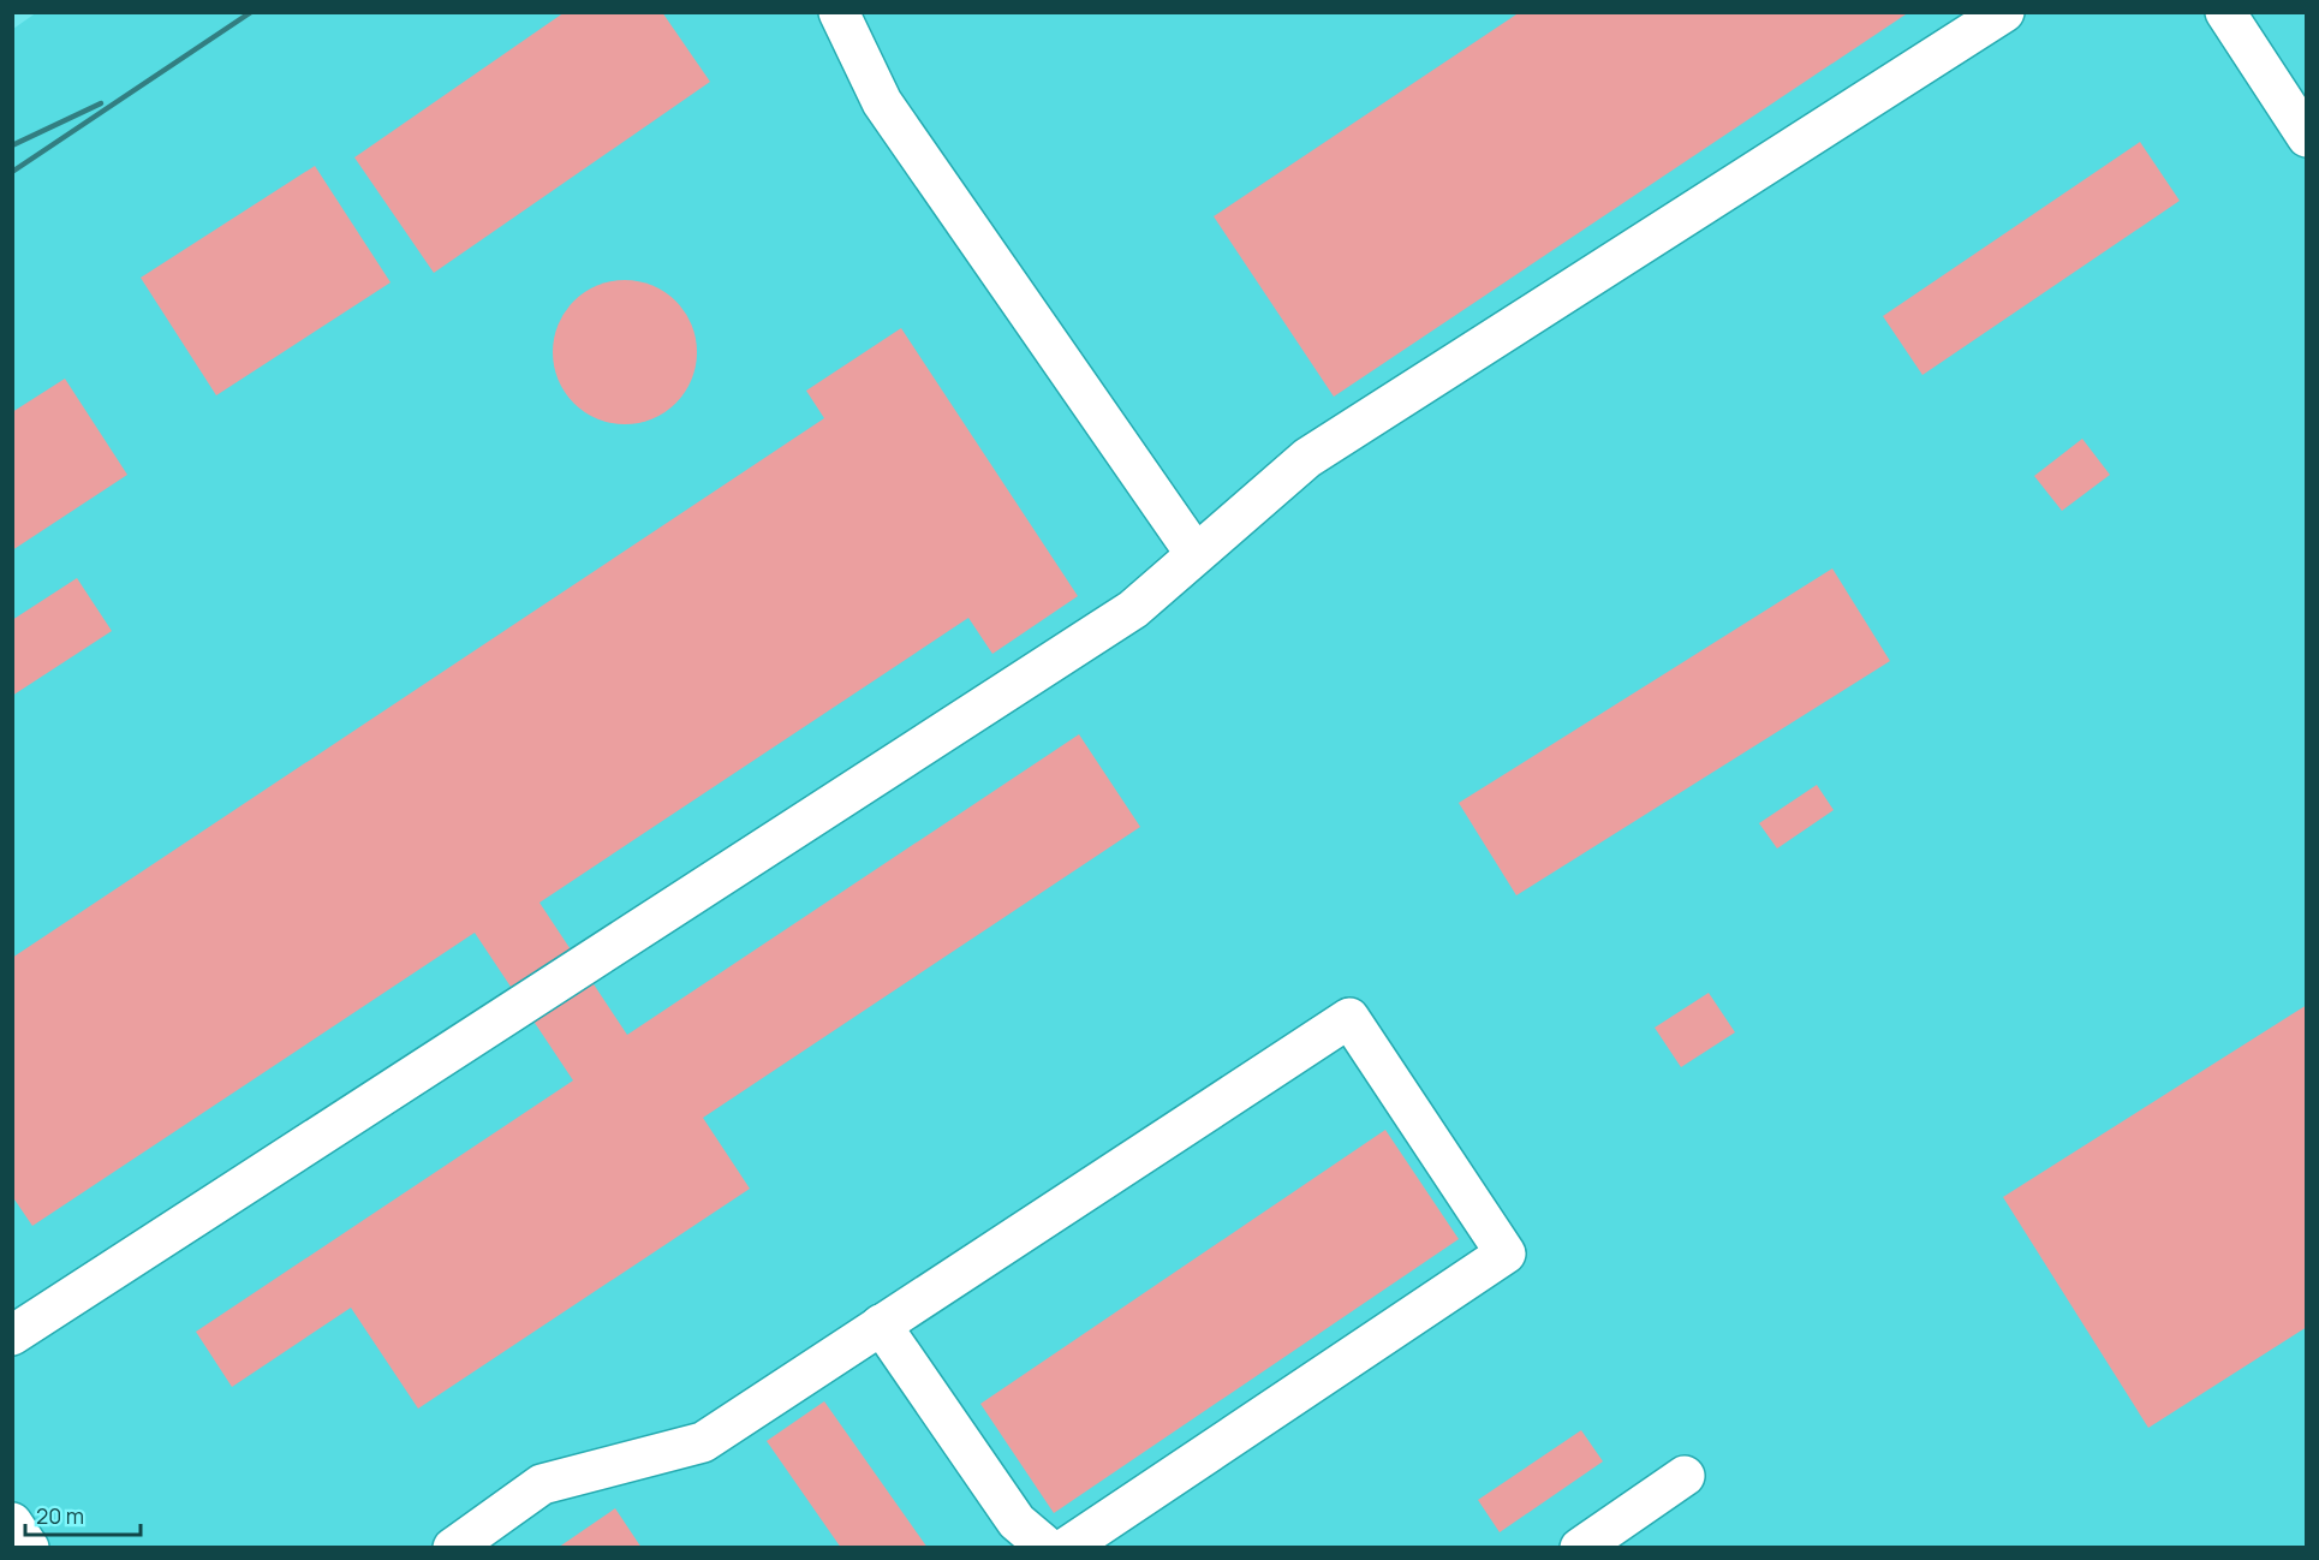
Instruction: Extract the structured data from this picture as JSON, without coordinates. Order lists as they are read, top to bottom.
{
  "scale_bar": "20 m"
}
